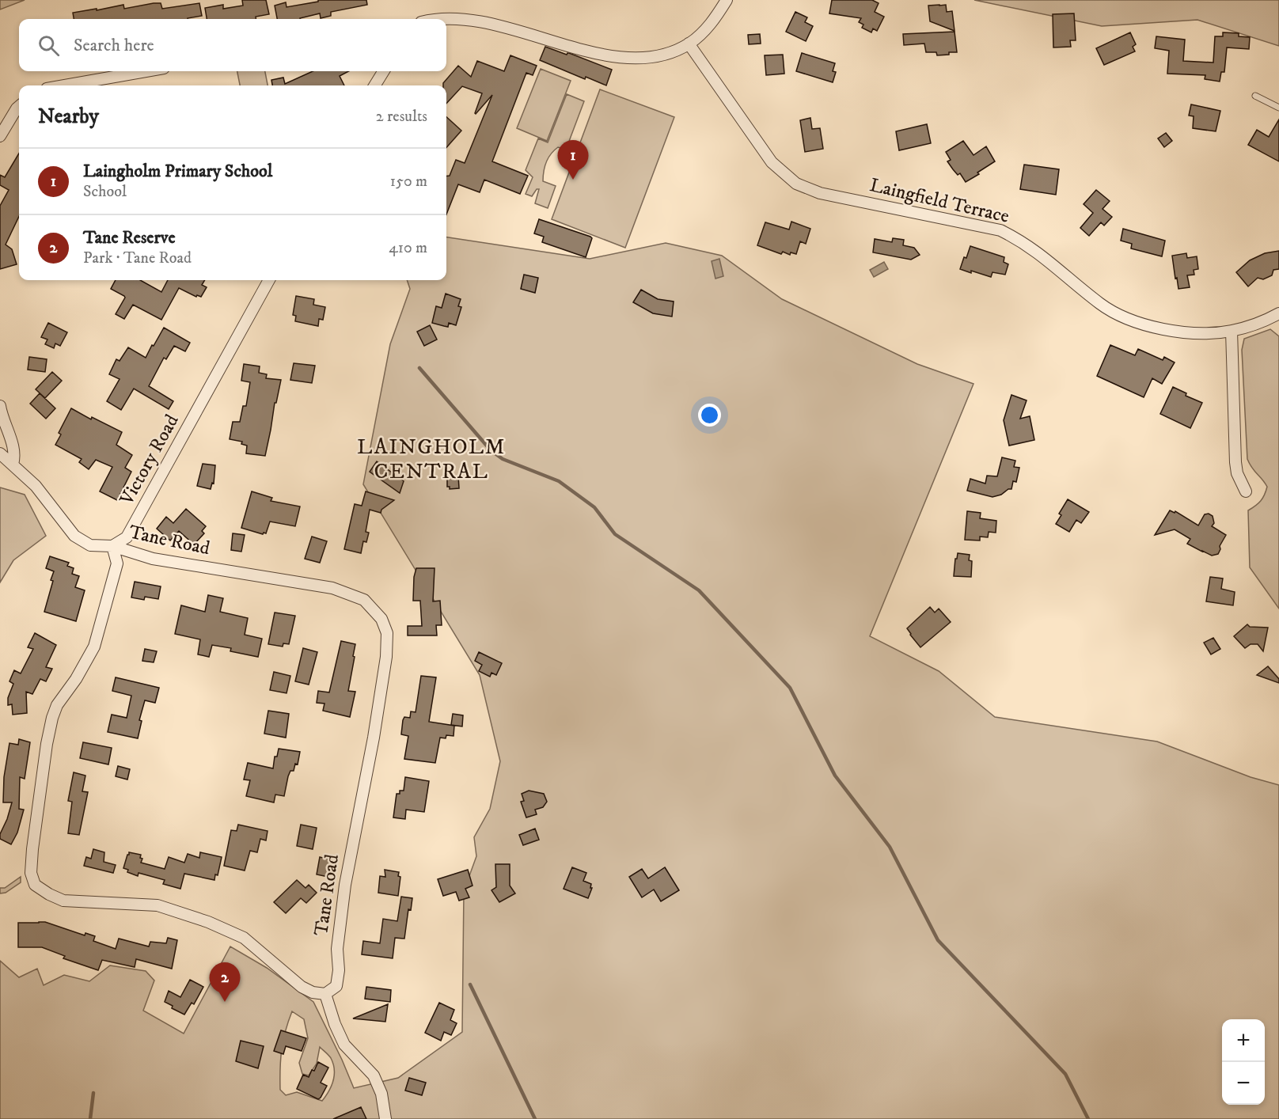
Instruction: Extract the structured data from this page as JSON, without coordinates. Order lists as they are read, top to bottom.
{
  "streets": {
    "street": ["Laingfield Terrace", "Victory Road", "Tane Road"]
  },
  "crossings": [
    ["Victory Road", "Tane Road"]
  ],
  "districts": ["LAINGHOLM CENTRAL"],
  "page": {
    "search": "Search here",
    "heading": ["Nearby", "2 results"],
    "pins": ["1", "2"],
    "list": [
      {
        "mark": "1",
        "name": "Laingholm Primary School",
        "note": "School",
        "value": "150 m"
      },
      {
        "mark": "2",
        "name": "Tane Reserve",
        "note": "Park · Tane Road",
        "value": "410 m"
      }
    ],
    "map_buttons": ["+", "−"]
  }
}
